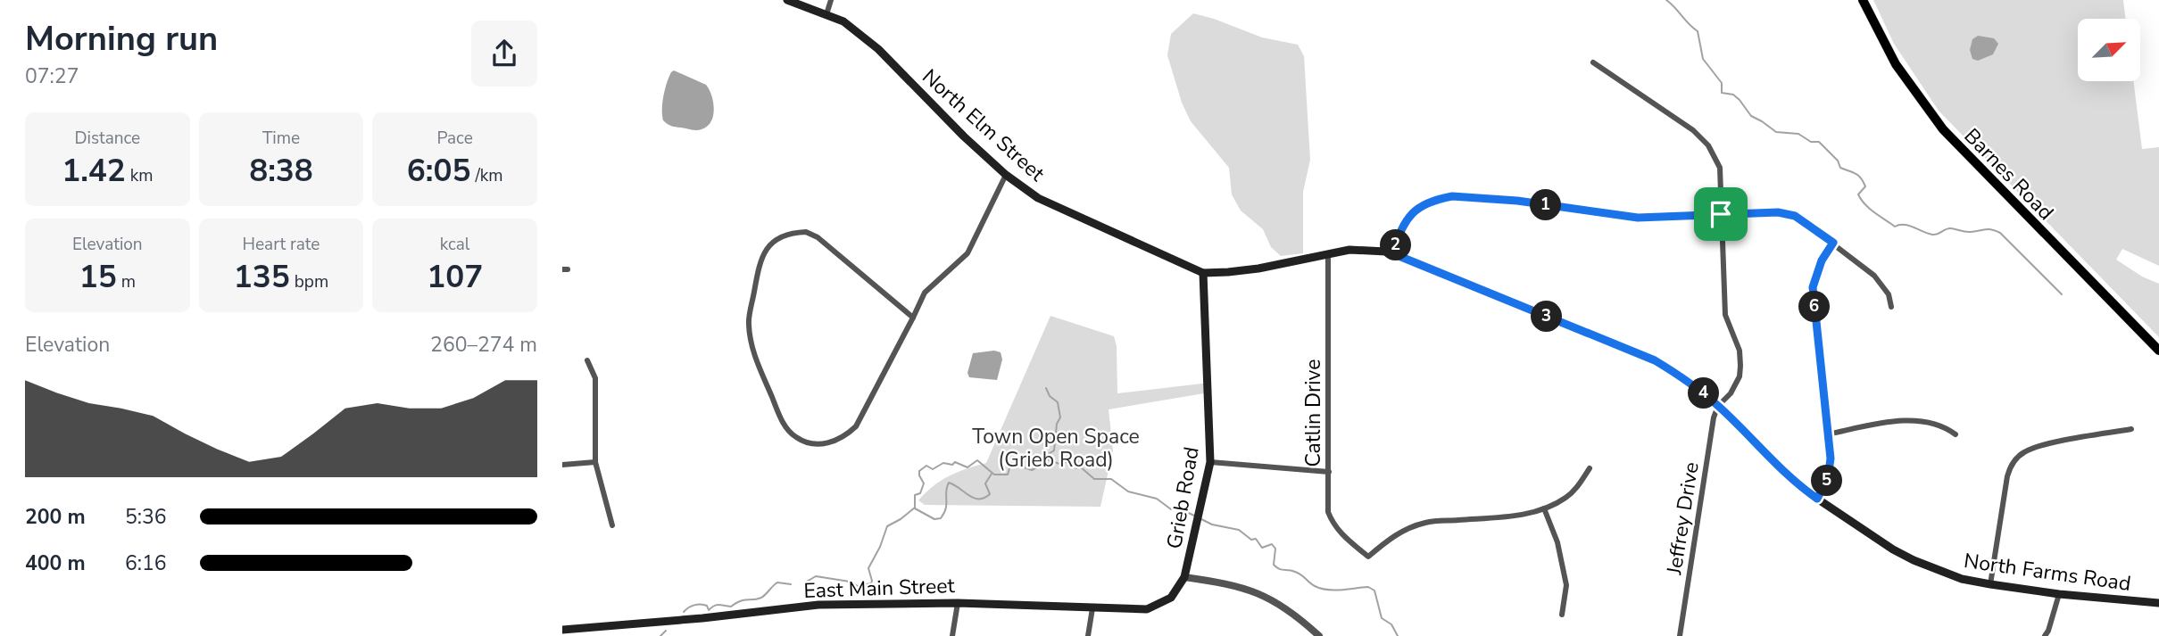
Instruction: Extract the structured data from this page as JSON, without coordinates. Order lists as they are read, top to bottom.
{
  "streets": {
    "main road": [
      "North Elm Street",
      "Barnes Road",
      "Grieb Road",
      "North Farms Road",
      "East Main Street"
    ],
    "street": ["Catlin Drive", "Jeffrey Drive"]
  },
  "crossings": [
    ["North Elm Street", "Grieb Road"],
    ["North Elm Street", "North Farms Road"],
    ["Catlin Drive", "North Farms Road"],
    ["Grieb Road", "North Farms Road"],
    ["Grieb Road", "East Main Street"],
    ["Jeffrey Drive", "North Farms Road"]
  ],
  "parks": ["Town Open Space (Grieb Road)"],
  "north": "top right",
  "page": {
    "heading": ["Morning run", "07:27"],
    "stats": [
      ["Distance", "1.42 km"],
      ["Time", "8:38"],
      ["Pace", "6:05 /km"],
      ["Elevation", "15 m"],
      ["Heart rate", "135 bpm"],
      ["kcal", "107"]
    ],
    "pins": [
      "1",
      "2",
      "6",
      "3",
      "4",
      "5"
    ],
    "chart": ["Elevation", "260–274 m"],
    "list": [
      {
        "name": "200 m",
        "note": "5:36"
      },
      {
        "name": "400 m",
        "note": "6:16"
      }
    ]
  }
}
